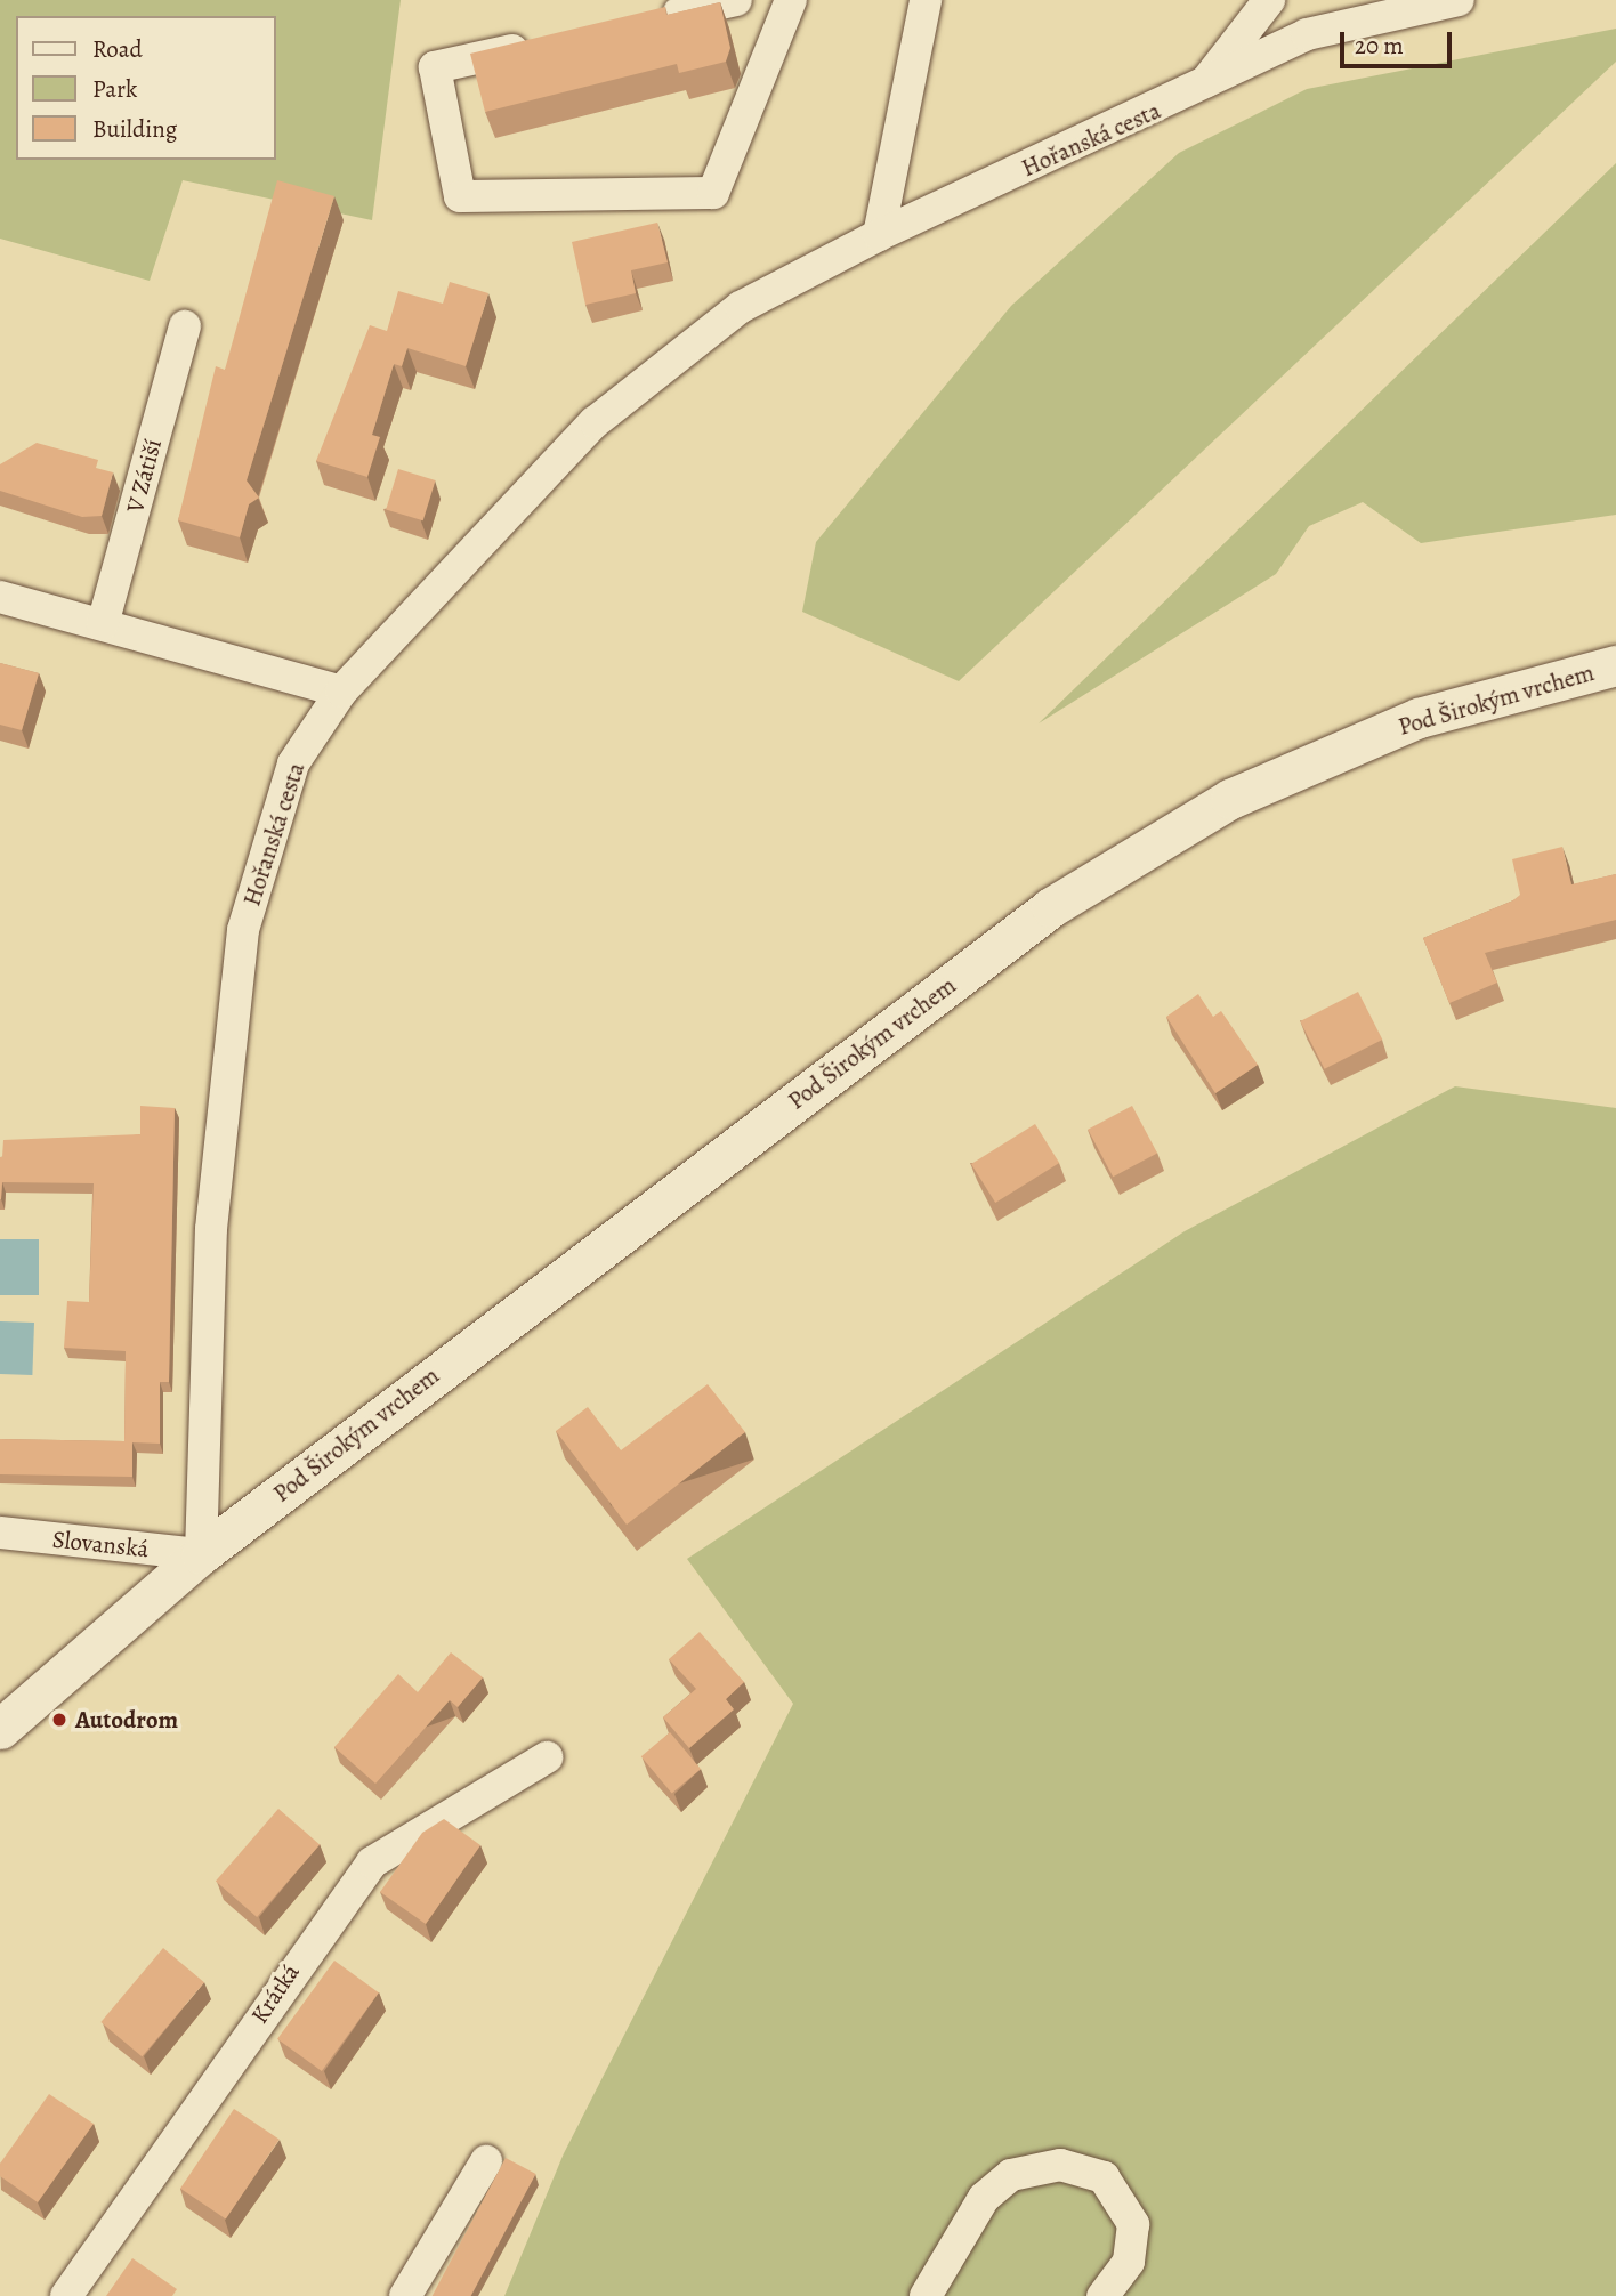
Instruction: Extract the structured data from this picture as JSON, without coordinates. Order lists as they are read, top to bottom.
{
  "streets": {
    "street": [
      "Hořanská cesta",
      "V Zátiší",
      "Pod Širokým vrchem",
      "Slovanská",
      "Krátká"
    ]
  },
  "crossings": [
    ["Hořanská cesta", "Pod Širokým vrchem"],
    ["Hořanská cesta", "Slovanská"],
    ["Pod Širokým vrchem", "Slovanská"]
  ],
  "places": ["Autodrom"],
  "legend": ["Road", "Park", "Building"],
  "scale_bar": "20 m"
}
